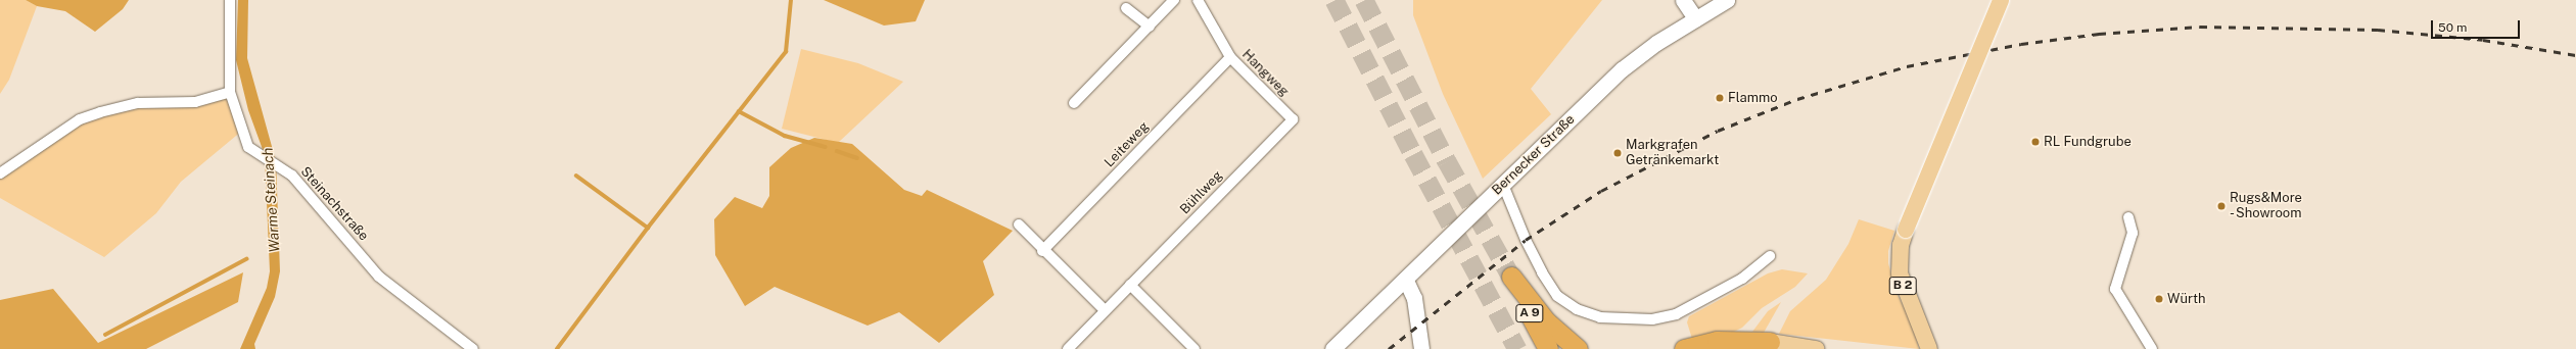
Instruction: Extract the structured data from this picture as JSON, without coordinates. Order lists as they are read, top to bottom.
{
  "streets": {
    "highway": ["A 9"],
    "main road": ["B 2"],
    "street": [
      "Hangweg",
      "Leiteweg",
      "Bernecker Straße",
      "Bühlweg",
      "Steinachstraße"
    ]
  },
  "crossings": [
    ["Hangweg", "Leiteweg"],
    ["Hangweg", "Bühlweg"]
  ],
  "water": ["Warme Steinach"],
  "places": [
    "Flammo",
    "RL Fundgrube",
    "Markgrafen Getränkemarkt",
    "Rugs&More - Showroom",
    "Würth"
  ],
  "scale_bar": "50 m"
}
